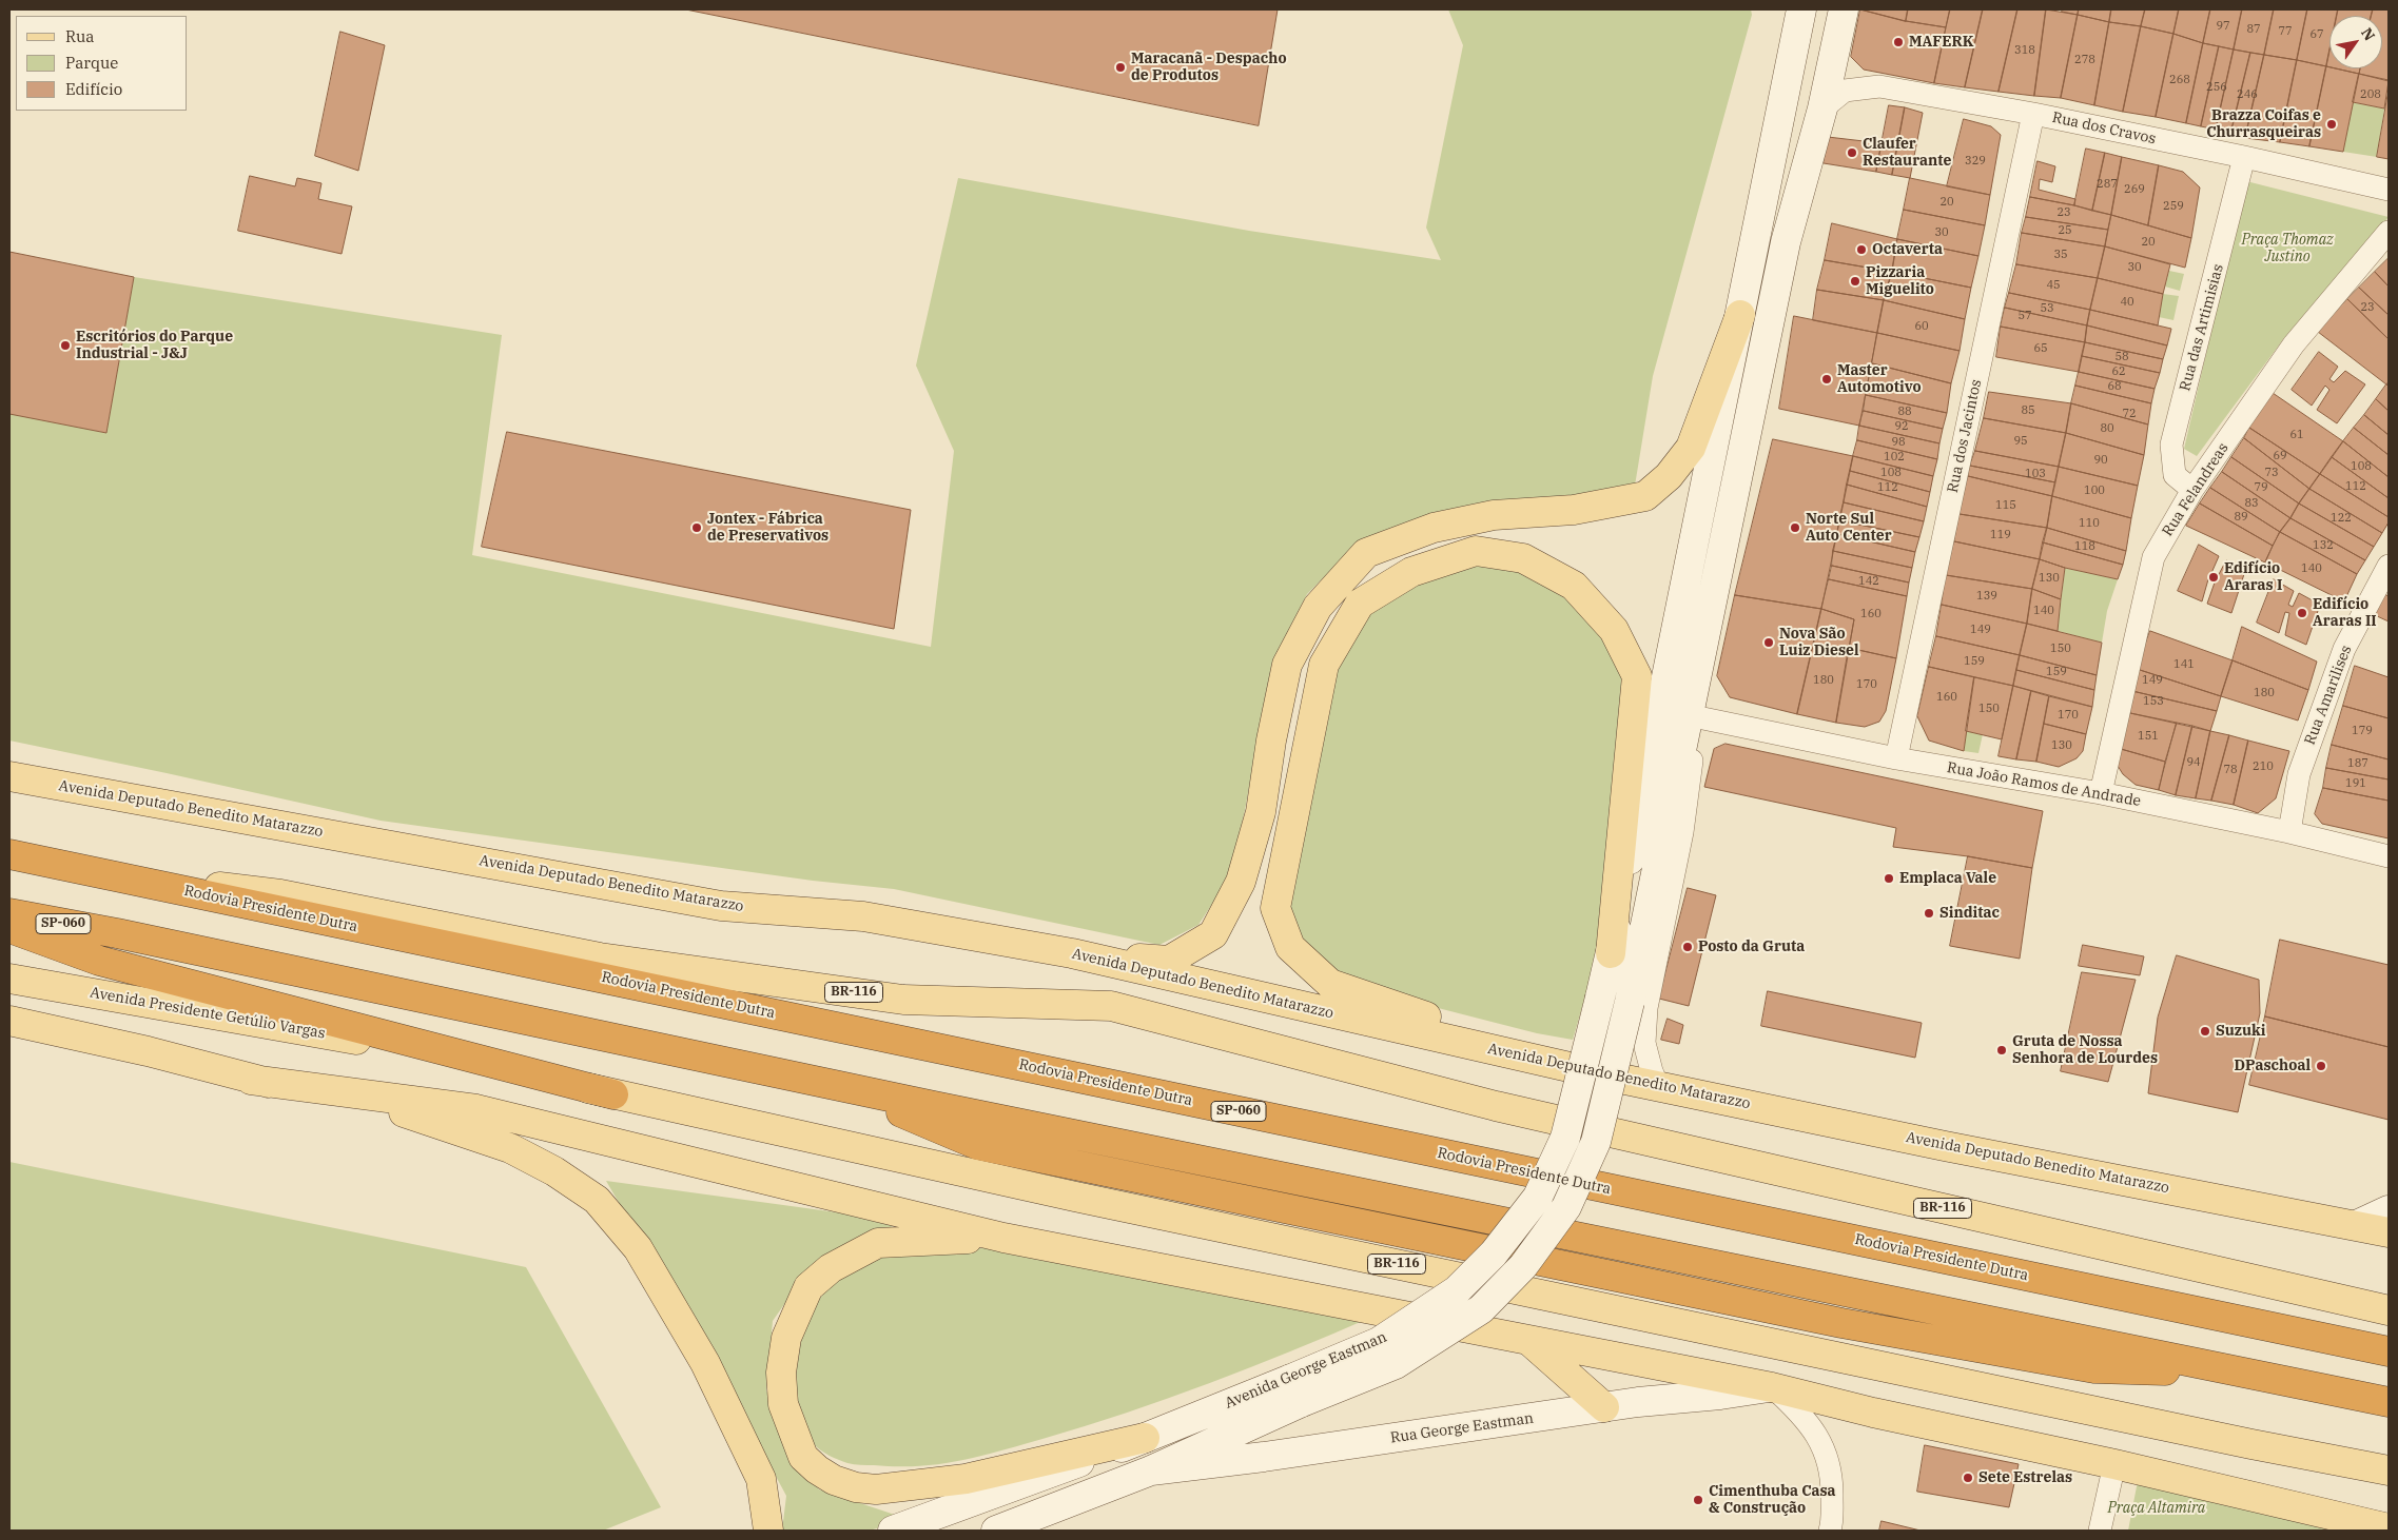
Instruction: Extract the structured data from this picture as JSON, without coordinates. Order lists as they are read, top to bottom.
{
  "streets": {
    "highway": ["Rodovia Presidente Dutra", "SP-060"],
    "main road": [
      "Avenida Deputado Benedito Matarazzo",
      "BR-116",
      "Avenida Presidente Getúlio Vargas",
      "Avenida George Eastman",
      "Rua George Eastman"
    ],
    "street": [
      "Rua dos Cravos",
      "Rua das Artimisias",
      "Rua dos Jacintos",
      "Rua Felandreas",
      "Rua Amarilises",
      "Rua João Ramos de Andrade"
    ]
  },
  "crossings": [
    ["Rua dos Cravos", "Rua das Artimisias"],
    ["Rua dos Cravos", "Rua dos Jacintos"],
    ["Rua dos Cravos", "Avenida George Eastman"],
    ["Rua das Artimisias", "Rua Felandreas"],
    ["Rua dos Jacintos", "Rua João Ramos de Andrade"],
    ["Rua Felandreas", "Rua João Ramos de Andrade"],
    ["Rua Amarilises", "Rua João Ramos de Andrade"],
    ["BR-116", "Avenida Presidente Getúlio Vargas"],
    ["Avenida George Eastman", "Rua George Eastman"]
  ],
  "parks": ["Praça Thomaz Justino", "Praça Altamira"],
  "places": [
    "MAFERK",
    "Maracanã - Despacho de Produtos",
    "Brazza Coifas e Churrasqueiras",
    "Claufer Restaurante",
    "Octaverta",
    "Pizzaria Miguelito",
    "Escritórios do Parque Industrial - J&J",
    "Master Automotivo",
    "Jontex - Fábrica de Preservativos",
    "Norte Sul Auto Center",
    "Edifício Araras I",
    "Edifício Araras II",
    "Nova São Luiz Diesel",
    "Emplaca Vale",
    "Sinditac",
    "Posto da Gruta",
    "Suzuki",
    "Gruta de Nossa Senhora de Lourdes",
    "DPaschoal",
    "Sete Estrelas",
    "Cimenthuba Casa & Construção"
  ],
  "house_numbers": [
    "97",
    "87",
    "77",
    "67",
    "318",
    "278",
    "268",
    "256",
    "246",
    "208",
    "329",
    "287",
    "269",
    "20",
    "259",
    "23",
    "25",
    "30",
    "20",
    "35",
    "30",
    "45",
    "40",
    "23",
    "53",
    "57",
    "60",
    "65",
    "58",
    "62",
    "68",
    "85",
    "88",
    "72",
    "92",
    "80",
    "61",
    "95",
    "98",
    "69",
    "102",
    "90",
    "108",
    "108",
    "73",
    "103",
    "112",
    "112",
    "79",
    "100",
    "83",
    "115",
    "89",
    "122",
    "110",
    "119",
    "132",
    "118",
    "140",
    "130",
    "142",
    "139",
    "140",
    "160",
    "149",
    "150",
    "159",
    "141",
    "159",
    "180",
    "149",
    "170",
    "180",
    "160",
    "153",
    "150",
    "170",
    "179",
    "151",
    "130",
    "94",
    "187",
    "210",
    "78",
    "191"
  ],
  "legend": ["Rua", "Parque", "Edifício"],
  "north": "top right"
}
